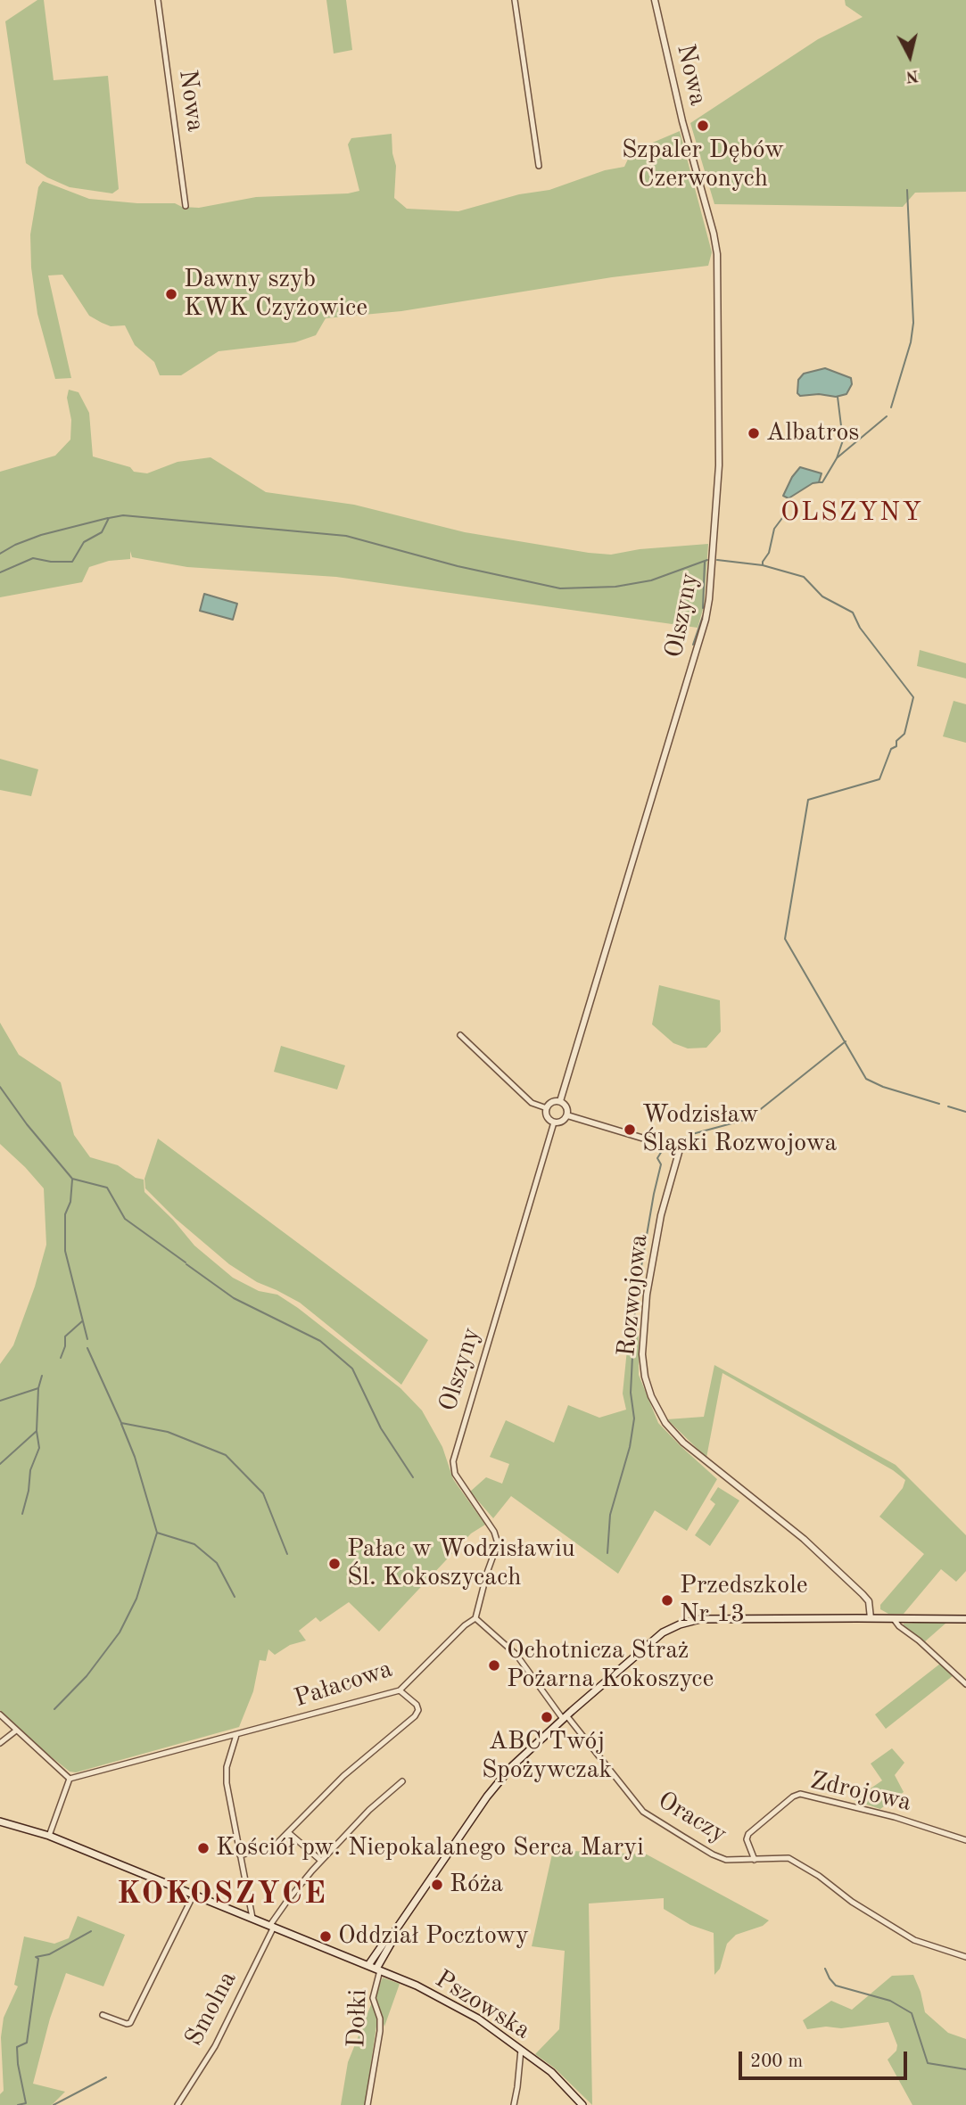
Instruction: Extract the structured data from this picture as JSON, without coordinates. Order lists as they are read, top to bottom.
{
  "streets": {
    "main road": ["Pszowska"],
    "street": [
      "Nowa",
      "Olszyny",
      "Rozwojowa",
      "Pałacowa",
      "Zdrojowa",
      "Oraczy",
      "Smolna",
      "Dołki"
    ]
  },
  "crossings": [
    ["Nowa", "Olszyny"],
    ["Olszyny", "Rozwojowa"],
    ["Olszyny", "Pałacowa"],
    ["Olszyny", "Oraczy"],
    ["Pałacowa", "Oraczy"],
    ["Zdrojowa", "Oraczy"],
    ["Pszowska", "Smolna"],
    ["Pszowska", "Dołki"]
  ],
  "districts": ["OLSZYNY", "KOKOSZYCE"],
  "places": [
    "Szpaler Dębów Czerwonych",
    "Dawny szyb KWK Czyżowice",
    "Albatros",
    "Wodzisław Śląski Rozwojowa",
    "Pałac w Wodzisławiu Śl. Kokoszycach",
    "Przedszkole Nr 13",
    "Ochotnicza Straż Pożarna Kokoszyce",
    "ABC Twój Spożywczak",
    "Kościół pw. Niepokalanego Serca Maryi",
    "Róża",
    "Oddział Pocztowy"
  ],
  "scale_bar": "200 m",
  "north": "bottom"
}
